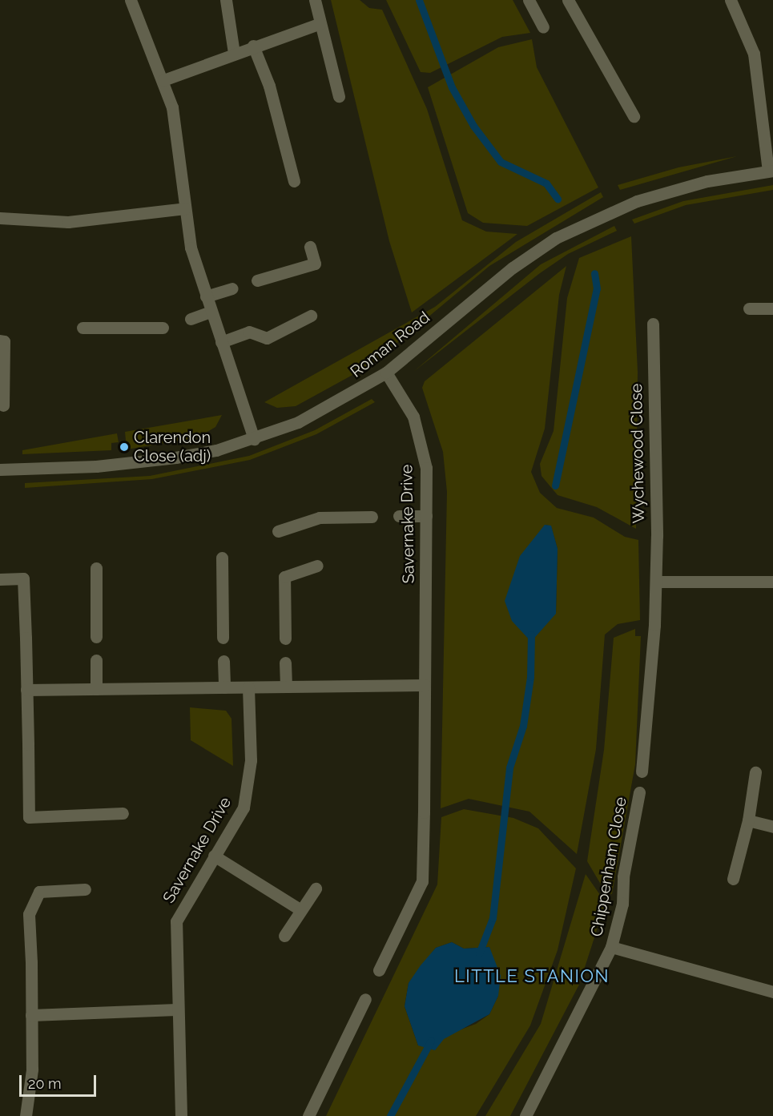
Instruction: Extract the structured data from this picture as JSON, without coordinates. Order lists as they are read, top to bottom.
{
  "streets": {
    "street": [
      "Roman Road",
      "Wychewood Close",
      "Savernake Drive",
      "Chippenham Close"
    ]
  },
  "crossings": [
    ["Roman Road", "Savernake Drive"]
  ],
  "districts": ["LITTLE STANION"],
  "places": ["Clarendon Close (adj)"],
  "scale_bar": "20 m"
}
